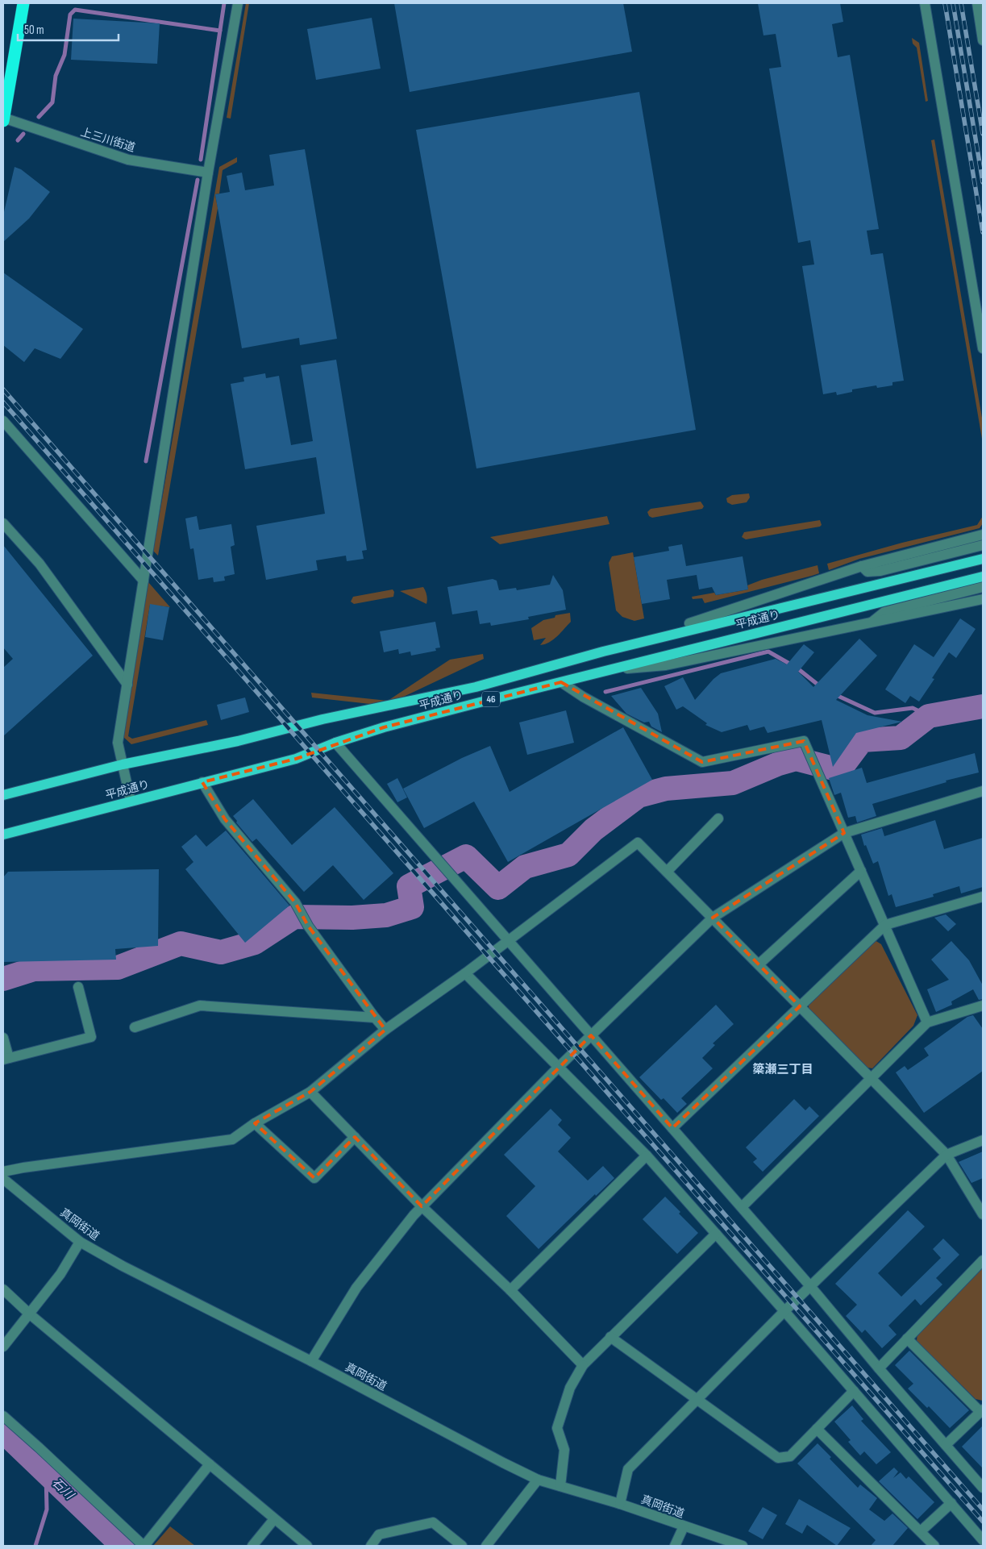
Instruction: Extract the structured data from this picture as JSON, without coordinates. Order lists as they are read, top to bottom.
{
  "streets": {
    "main road": ["平成通り", "46"],
    "street": ["上三川街道", "真岡街道"]
  },
  "districts": ["簗瀬三丁目"],
  "water": ["石川"],
  "scale_bar": "50 m"
}
